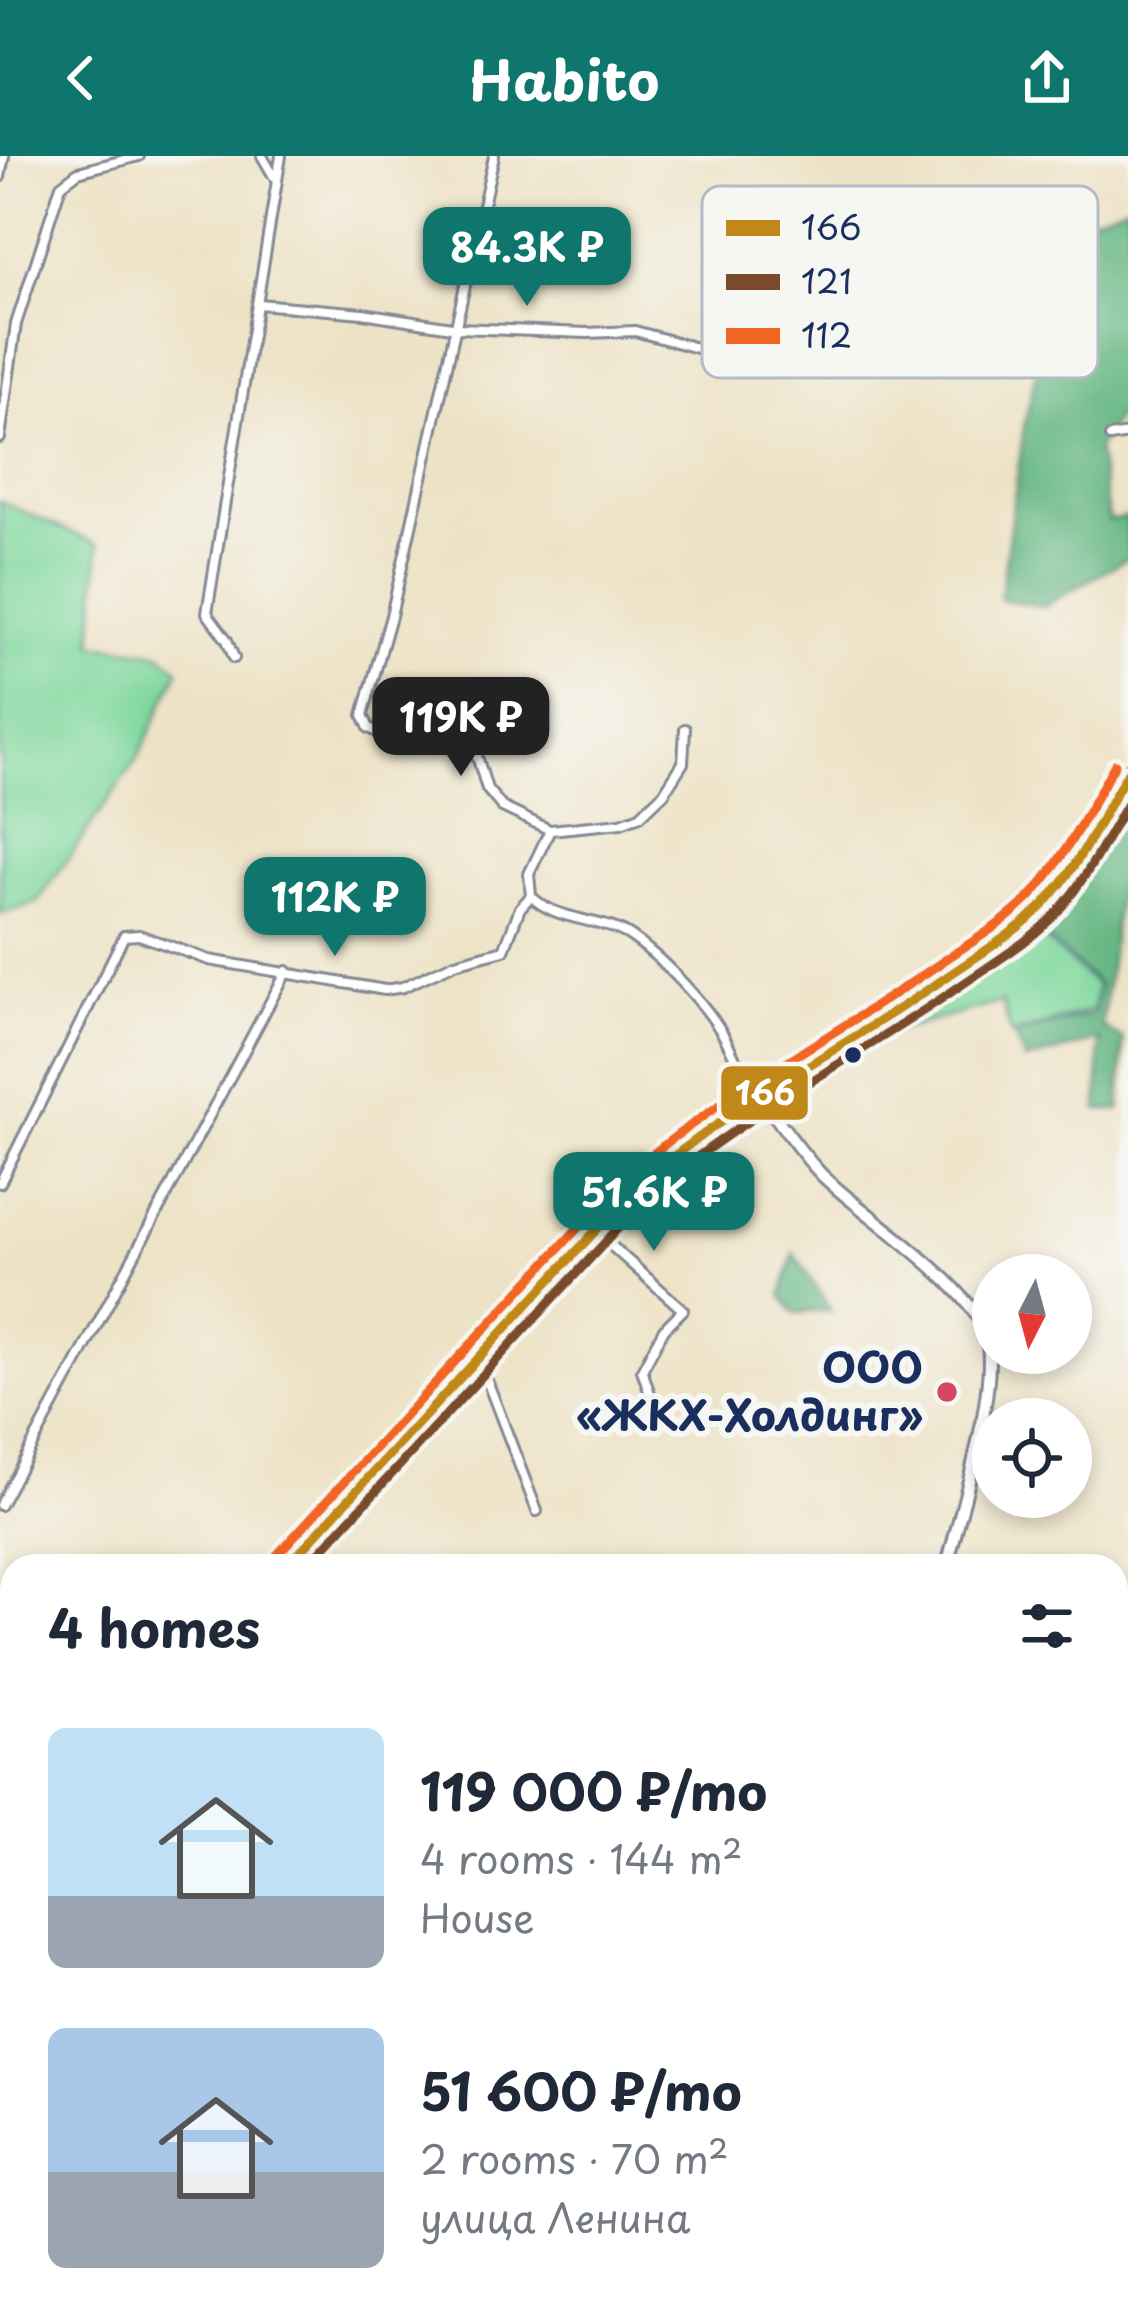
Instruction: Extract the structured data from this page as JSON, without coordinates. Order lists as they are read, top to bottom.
{
  "places": ["ООО «ЖКХ-Холдинг»"],
  "lines": ["transit line 112", "transit line 166", "transit line 121"],
  "legend": ["166", "121", "112"],
  "north": "bottom",
  "page": {
    "header": "Habito",
    "price": [
      "84.3K ₽",
      "119K ₽",
      "112K ₽",
      "51.6K ₽"
    ],
    "heading": "4 homes",
    "list": [
      {
        "name": "119 000 ₽/mo",
        "note": "4 rooms · 144 m² · House"
      },
      {
        "name": "51 600 ₽/mo",
        "note": "2 rooms · 70 m² · улица Ленина"
      }
    ]
  }
}
